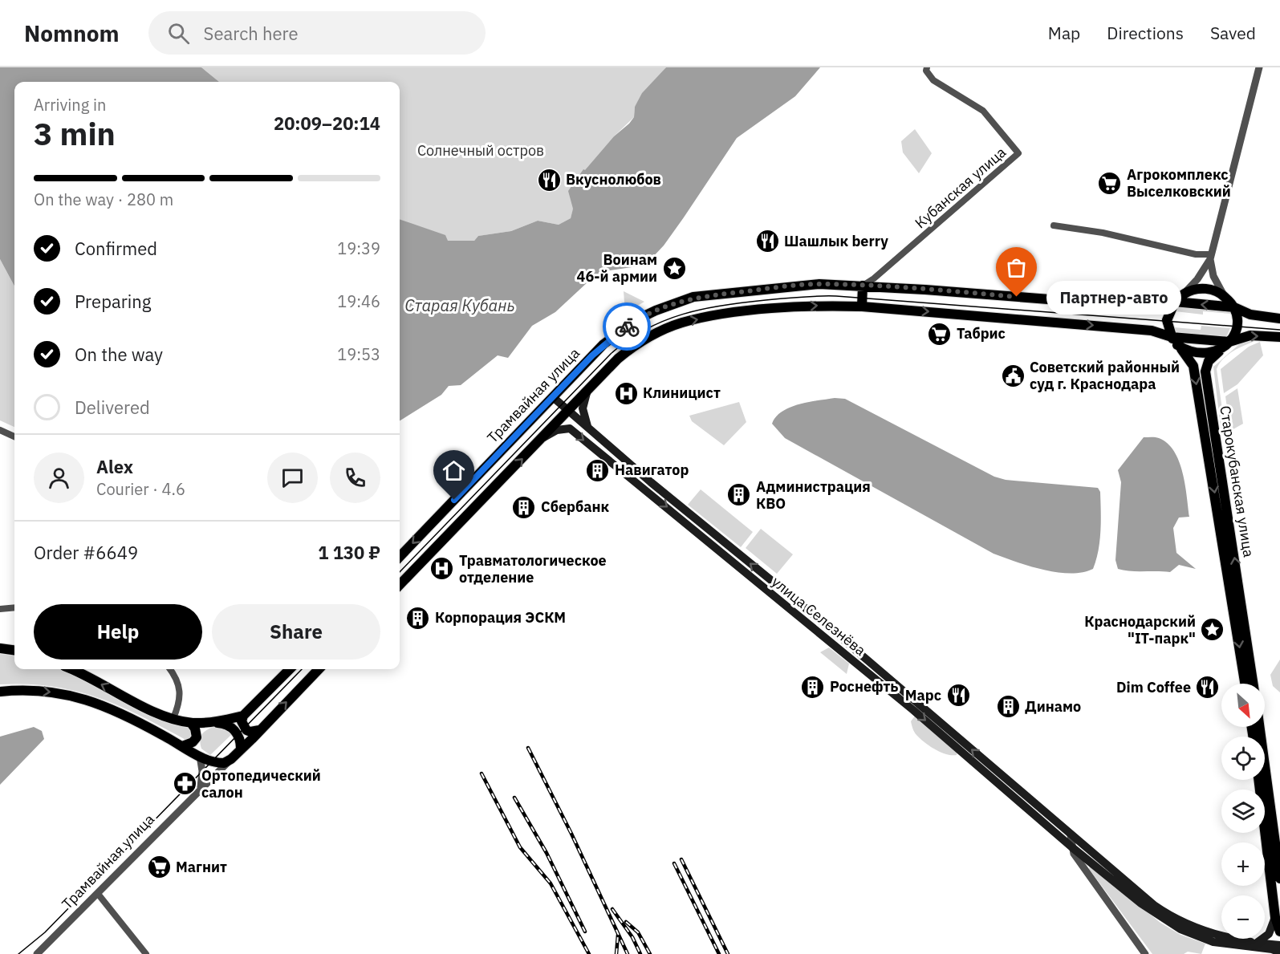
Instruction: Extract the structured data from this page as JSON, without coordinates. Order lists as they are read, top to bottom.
{
  "streets": {
    "main road": ["Трамвайная улица", "Старокубанская улица", "улица Селезнёва"],
    "street": ["Кубанская улица"]
  },
  "crossings": [
    ["Кубанская улица", "Трамвайная улица"],
    ["Трамвайная улица", "улица Селезнёва"]
  ],
  "water": ["Старая Кубань"],
  "parks": ["Солнечный остров"],
  "places": {
    "restaurant": [
      "Вкуснолюбов",
      "Шашлык berry",
      "Dim Coffee",
      "Марс"
    ],
    "supermarket": ["Агрокомплекс Выселковский", "Табрис", "Магнит"],
    "place": ["Воинам 46-й армии", "Краснодарский \"IT-парк\""],
    "other": ["Партнер-авто"],
    "public building": ["Советский районный суд г. Краснодара"],
    "hospital": ["Клиницист", "Травматологическое отделение"],
    "building": [
      "Навигатор",
      "Администрация КВО",
      "Сбербанк",
      "Корпорация ЭСКМ",
      "Роснефть",
      "Динамо"
    ],
    "pharmacy": ["Ортопедический салон"]
  },
  "north": "bottom right",
  "page": {
    "header": "Nomnom",
    "search": "Search here",
    "nav": ["Map", "Directions", "Saved"],
    "heading": ["3 min", "Arriving in", "20:09–20:14"],
    "panel": [
      "Alex",
      "Courier · 4.6",
      "Order #6649",
      "1 130 ₽"
    ],
    "bar": "On the way · 280 m",
    "list": [
      ["Confirmed", "19:39"],
      ["Preparing", "19:46"],
      ["On the way", "19:53"],
      "Delivered"
    ],
    "bubble": "Партнер-авто",
    "buttons": ["Help", "Share"],
    "map_buttons": ["+", "−"]
  }
}
